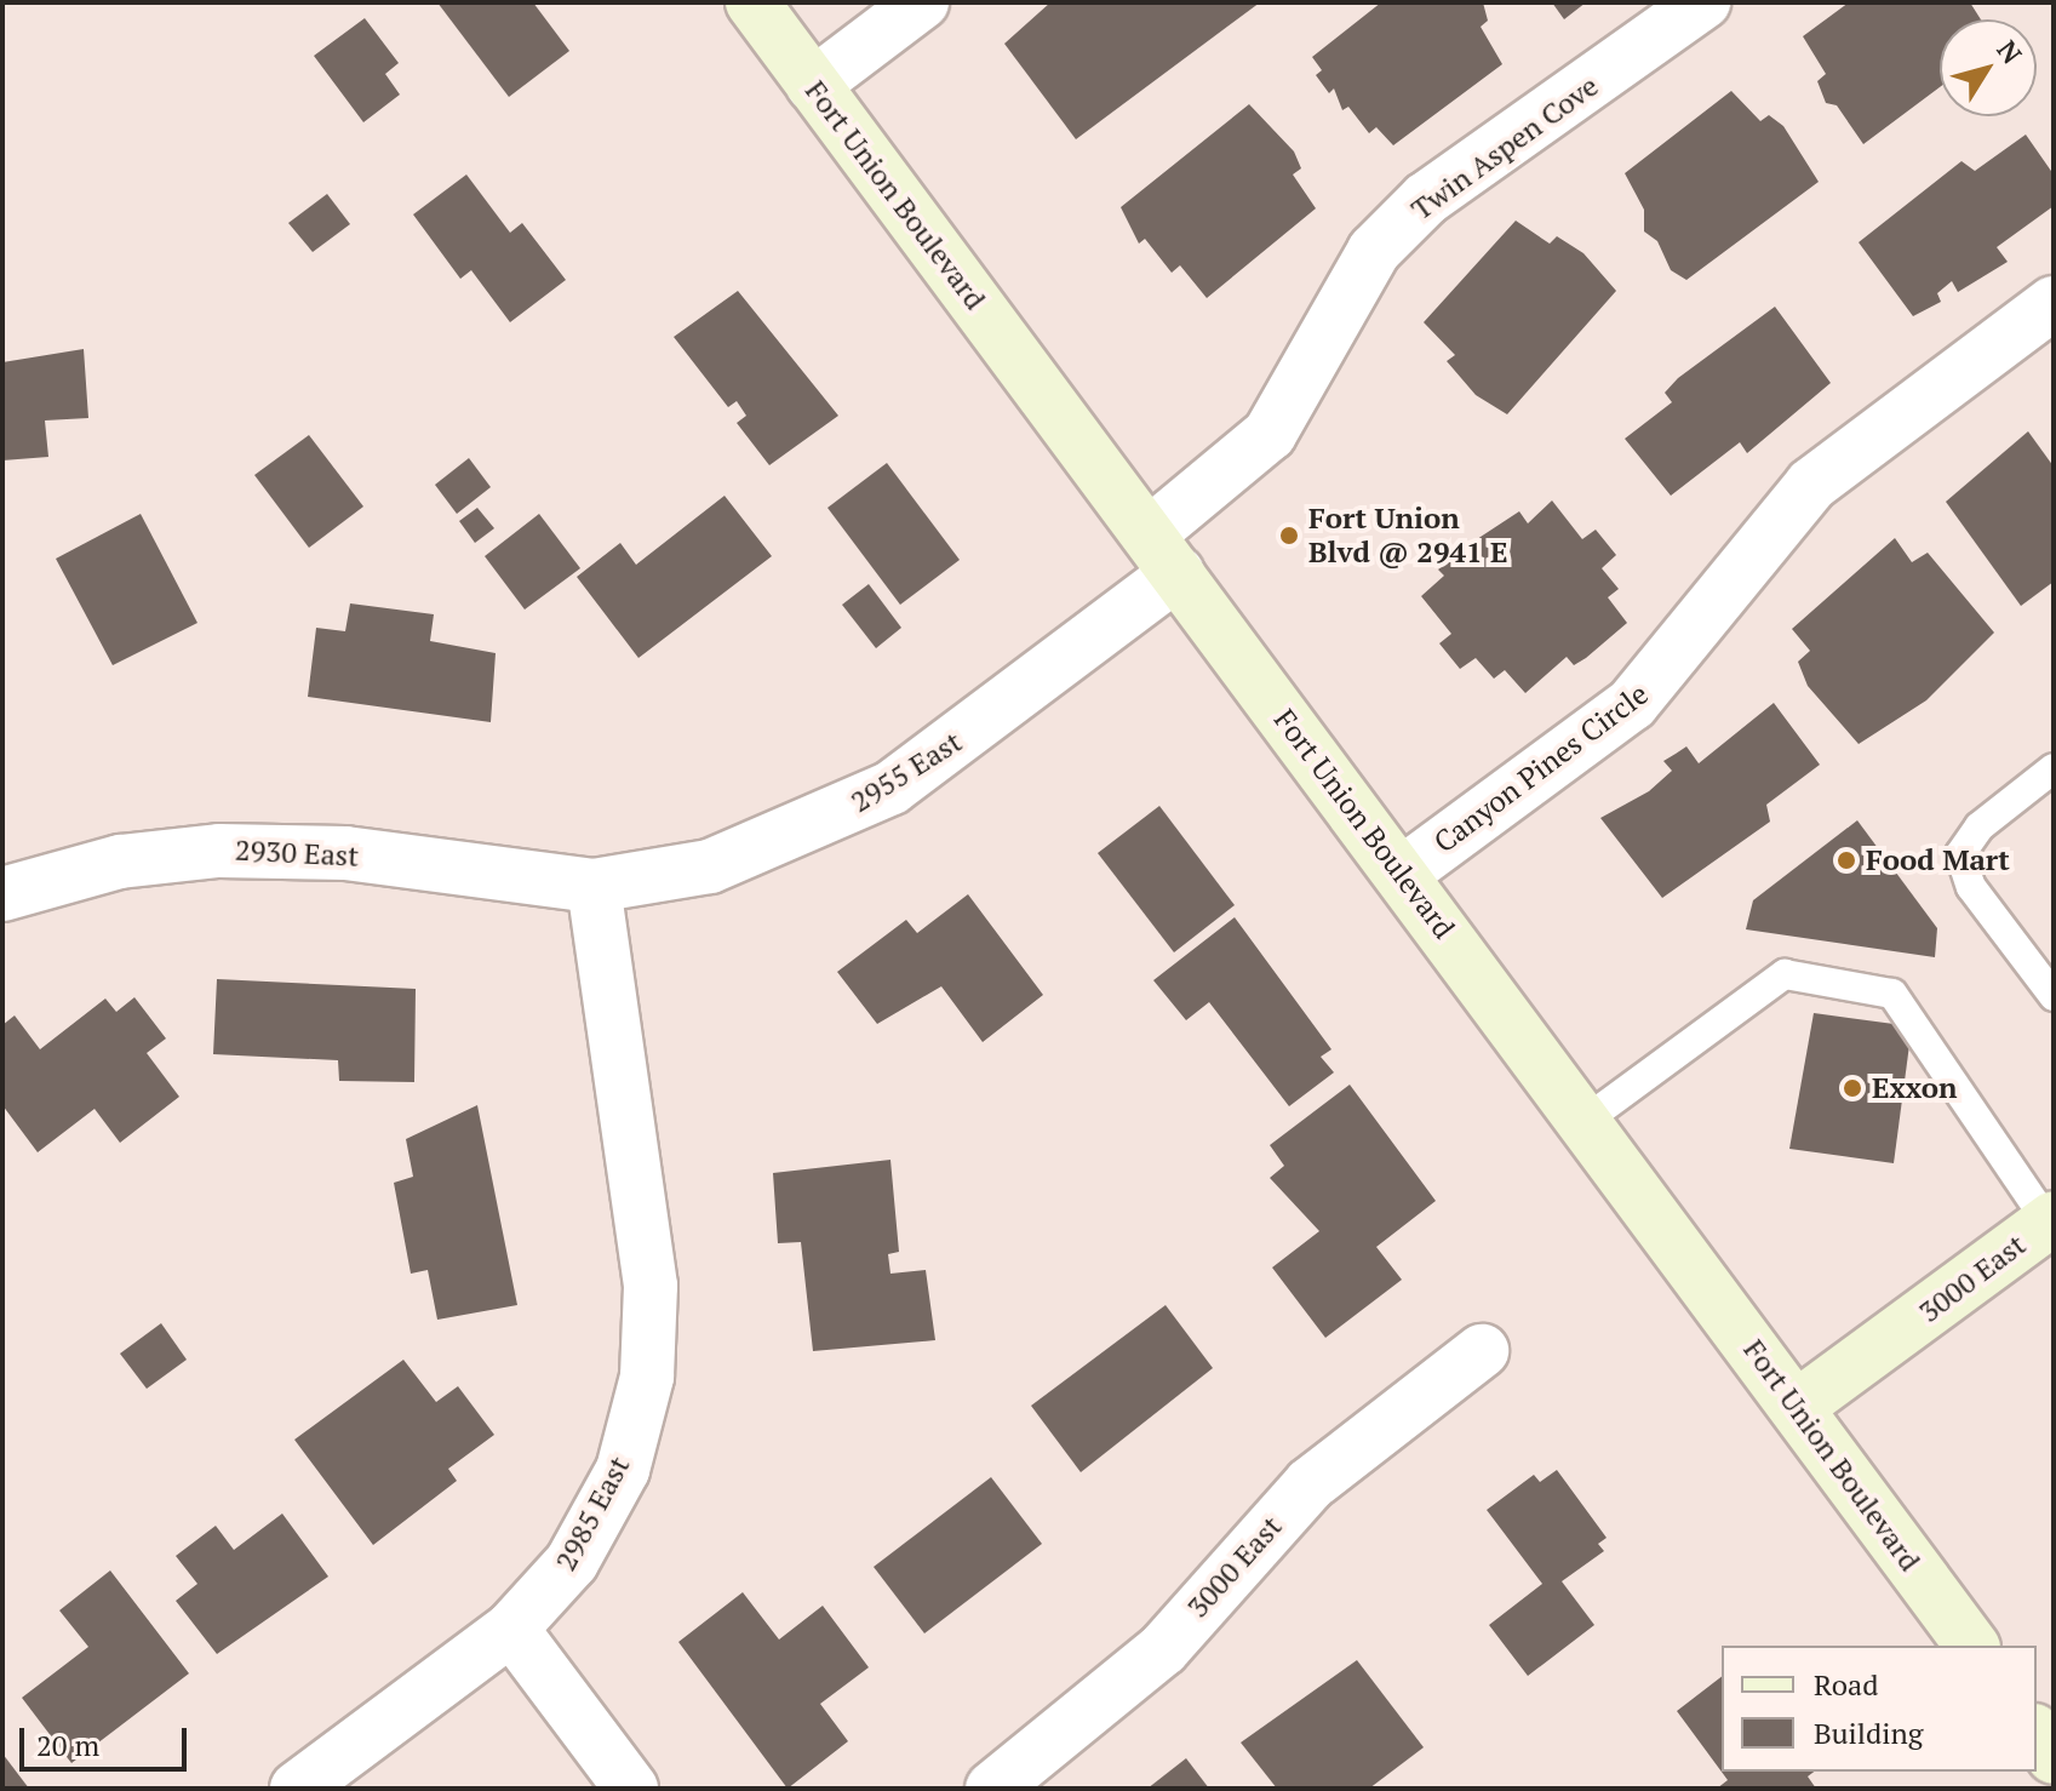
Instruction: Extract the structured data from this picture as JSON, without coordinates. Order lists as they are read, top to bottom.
{
  "streets": {
    "main road": ["Fort Union Boulevard", "3000 East"],
    "street": [
      "Twin Aspen Cove",
      "Canyon Pines Circle",
      "2955 East",
      "2930 East",
      "2985 East"
    ]
  },
  "crossings": [
    ["Twin Aspen Cove", "Fort Union Boulevard"],
    ["Twin Aspen Cove", "2955 East"],
    ["Fort Union Boulevard", "Canyon Pines Circle"],
    ["Fort Union Boulevard", "2955 East"],
    ["Fort Union Boulevard", "3000 East"],
    ["2955 East", "2930 East"],
    ["2955 East", "2985 East"],
    ["2930 East", "2985 East"]
  ],
  "places": ["Fort Union Blvd @ 2941 E", "Food Mart", "Exxon"],
  "legend": ["Road", "Building"],
  "scale_bar": "20 m",
  "north": "top right"
}
